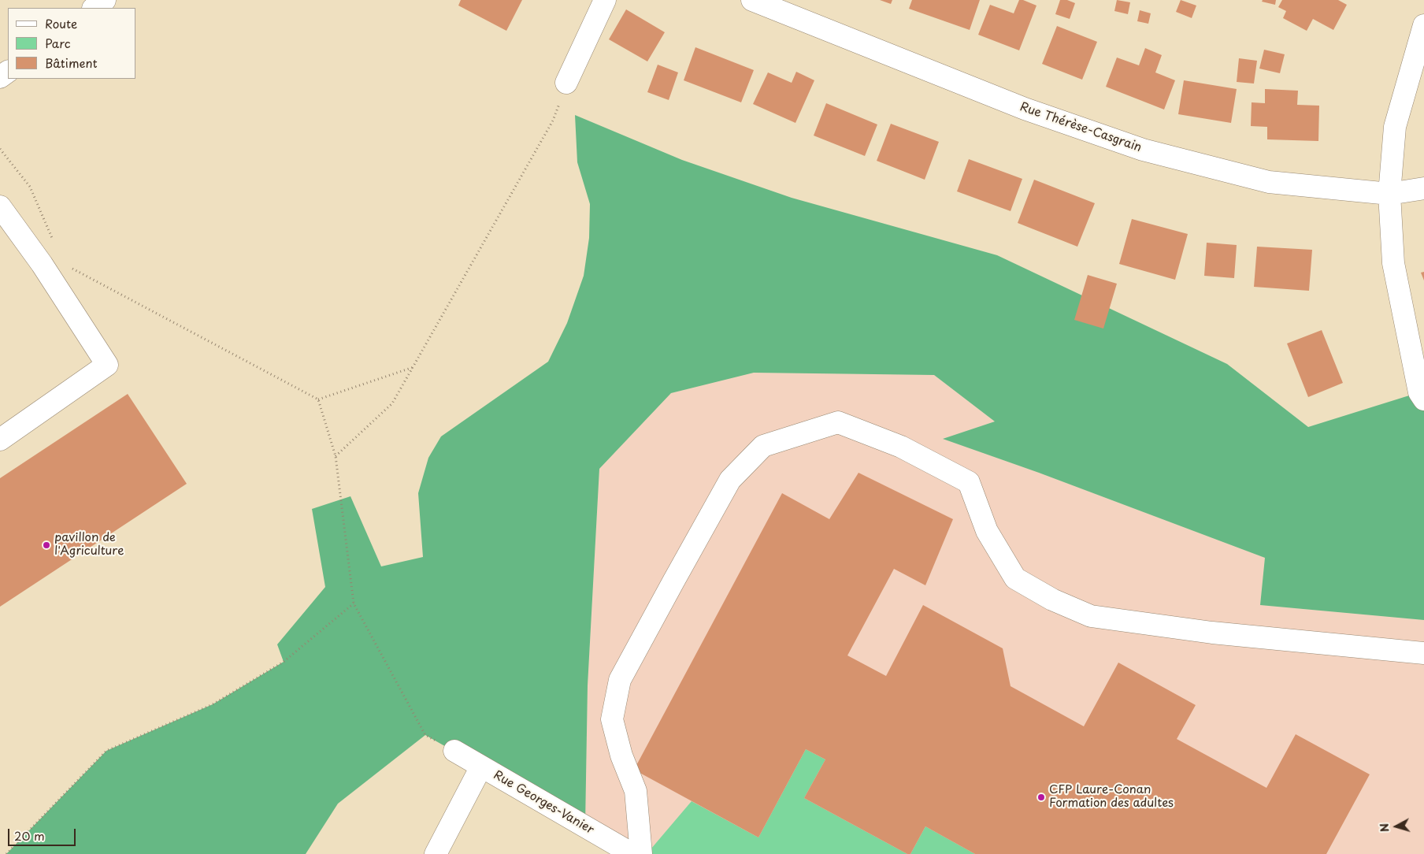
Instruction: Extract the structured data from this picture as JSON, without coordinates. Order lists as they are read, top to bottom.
{
  "streets": {
    "street": ["Rue Thérèse-Casgrain", "Rue Georges-Vanier"]
  },
  "places": ["pavillon de l'Agriculture", "CFP Laure-Conan Formation des adultes"],
  "legend": ["Route", "Parc", "Bâtiment"],
  "scale_bar": "20 m",
  "north": "left"
}
